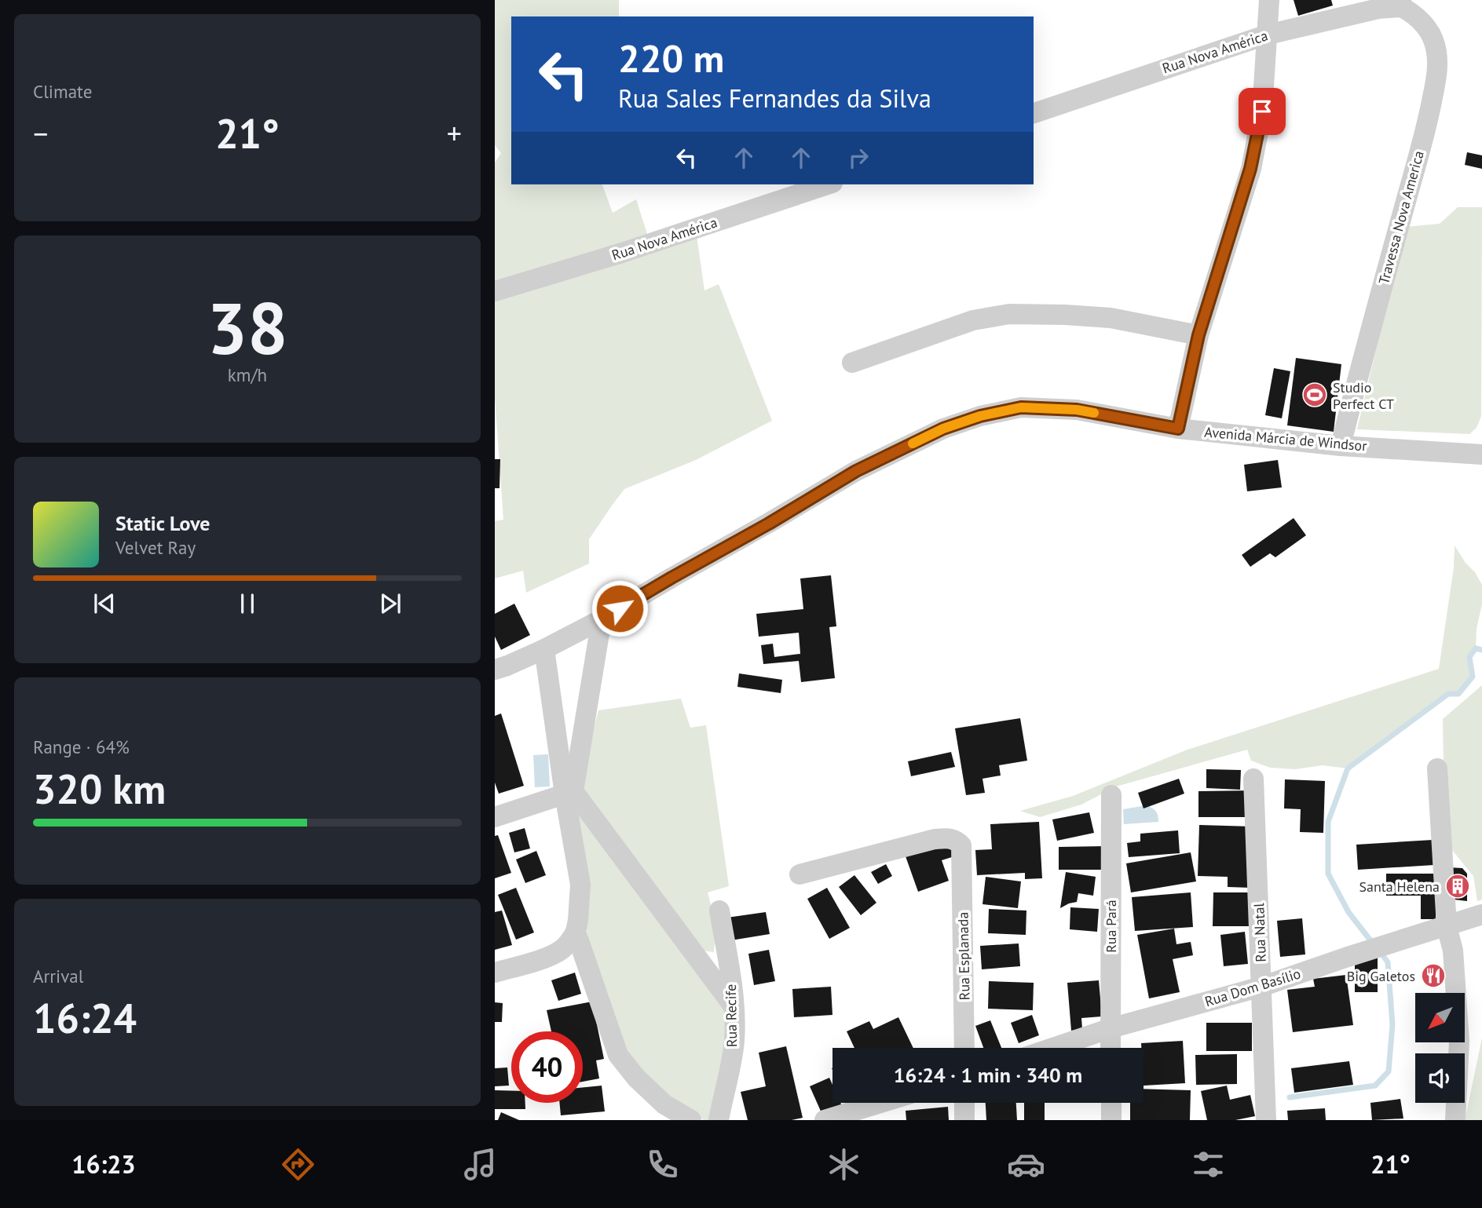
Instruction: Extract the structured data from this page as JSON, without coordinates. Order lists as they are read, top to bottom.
{
  "streets": {
    "street": [
      "Rua Nova América",
      "Travessa Nova America",
      "Avenida Márcia de Windsor",
      "Rua Pará",
      "Rua Natal",
      "Rua Esplanada",
      "Rua Dom Basílio",
      "Rua Recife"
    ]
  },
  "crossings": [
    ["Rua Nova América", "Travessa Nova America"],
    ["Travessa Nova America", "Avenida Márcia de Windsor"],
    ["Rua Pará", "Rua Dom Basílio"],
    ["Rua Natal", "Rua Dom Basílio"]
  ],
  "places": {
    "sports": ["Studio Perfect CT"],
    "building": ["Santa Helena"],
    "restaurant": ["Big Galetos"]
  },
  "north": "bottom left",
  "page": {
    "tile": [
      "Climate",
      ["38", "km/h"],
      ["Range · 64%", "320 km"],
      ["Arrival", "16:24"]
    ],
    "turn": ["220 m", "Rua Sales Fernandes da Silva"],
    "heat": ["−", "21°", "+"],
    "song": ["Static Love", "Velvet Ray"],
    "limit": "40",
    "trip": "16:24 · 1 min · 340 m",
    "tabs": ["16:23", "21°"]
  }
}
